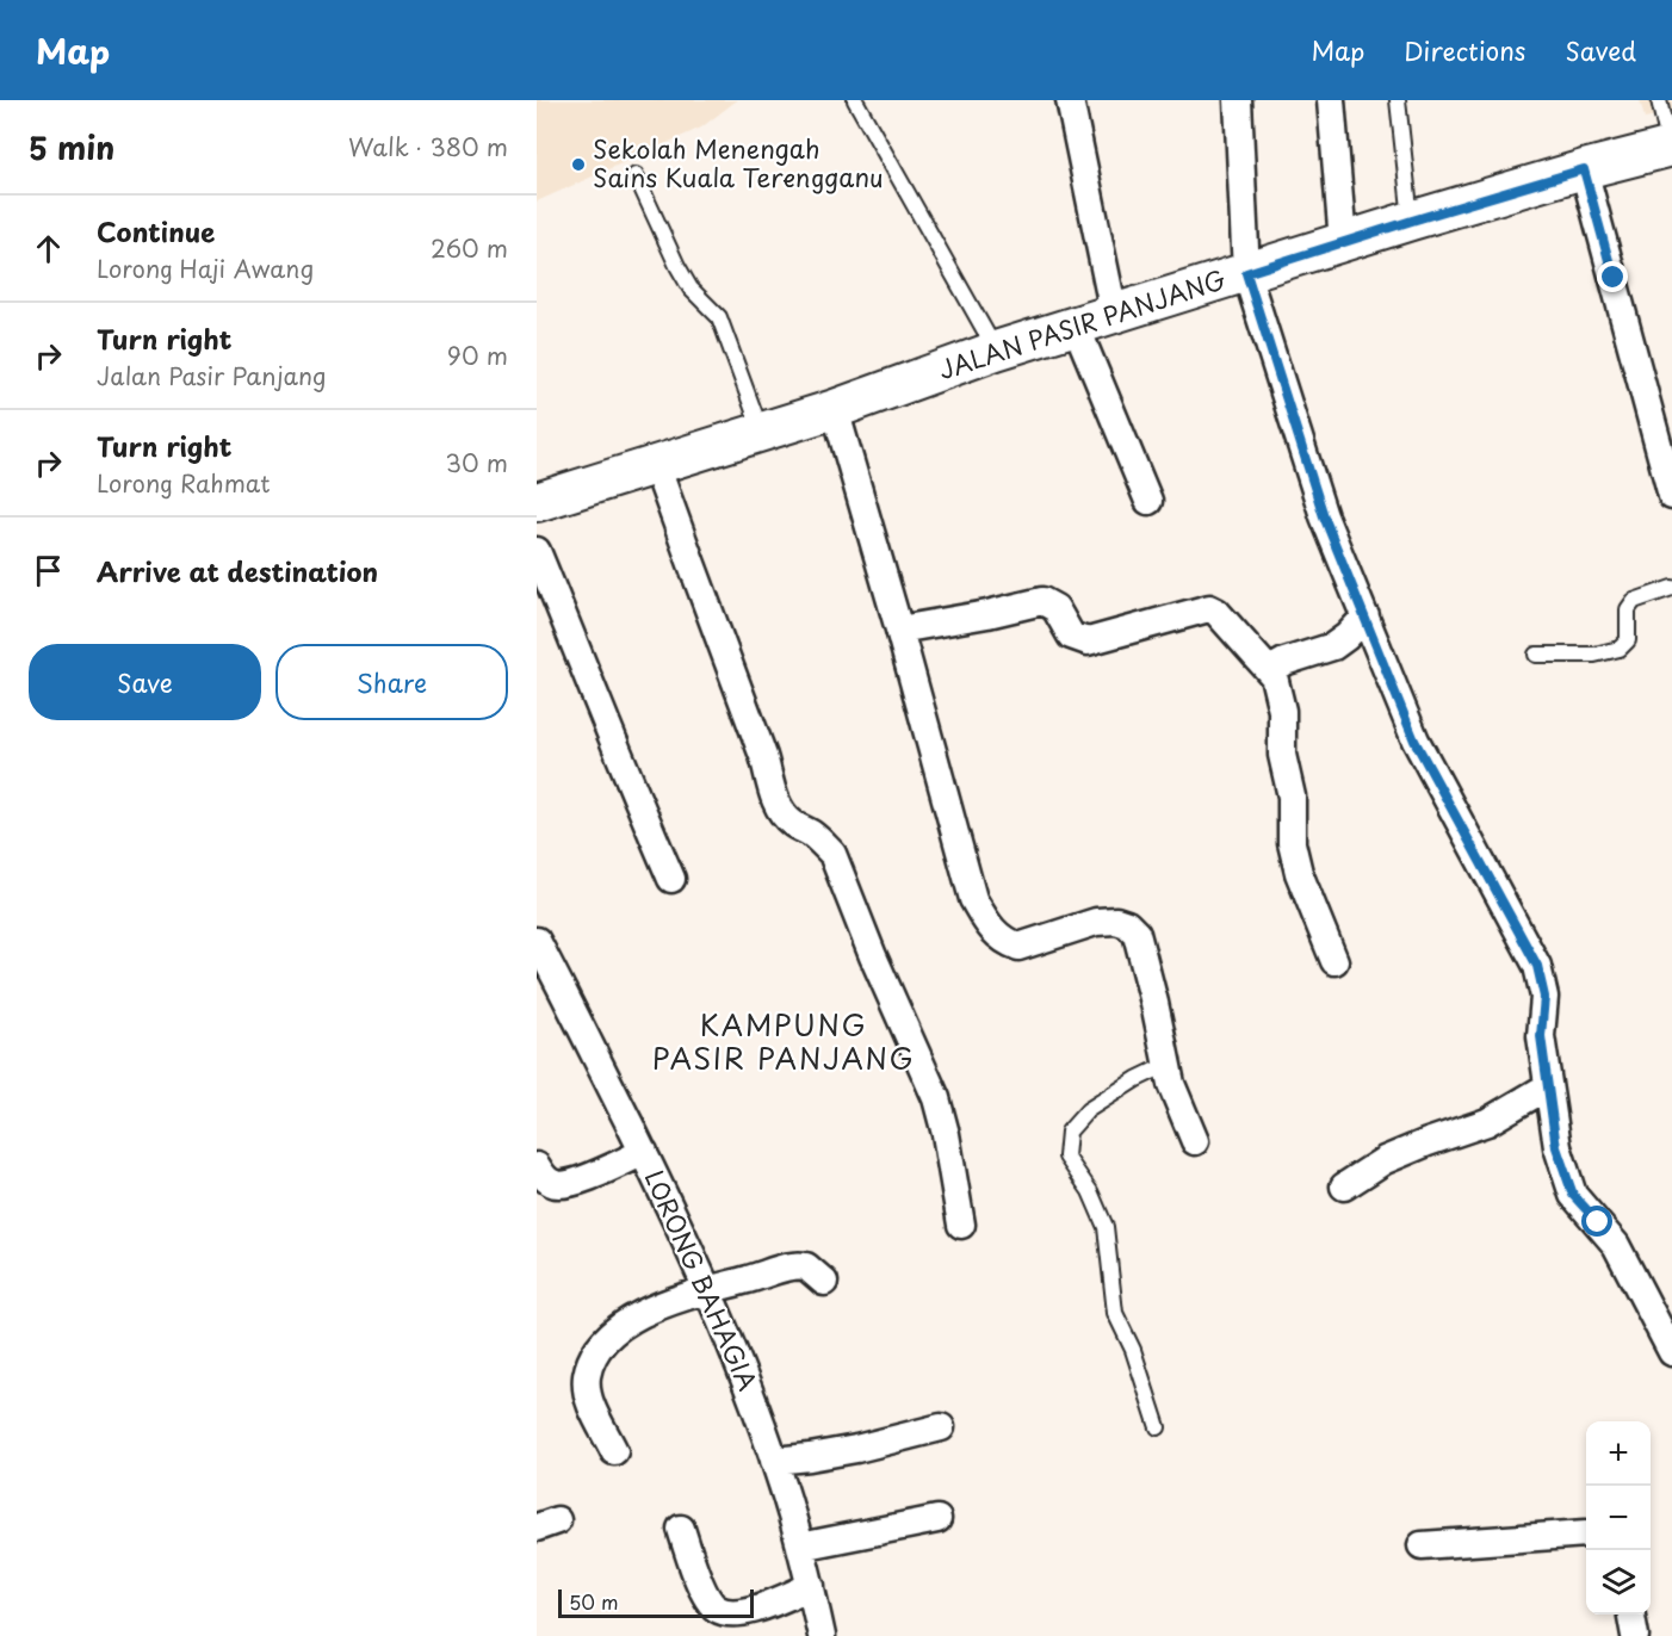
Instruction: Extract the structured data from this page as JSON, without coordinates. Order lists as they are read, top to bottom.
{
  "streets": {
    "main road": ["JALAN PASIR PANJANG"],
    "street": ["LORONG BAHAGIA"]
  },
  "districts": ["KAMPUNG PASIR PANJANG"],
  "places": ["Sekolah Menengah Sains Kuala Terengganu"],
  "scale_bar": "50 m",
  "page": {
    "header": "Map",
    "nav": ["Map", "Directions", "Saved"],
    "heading": ["5 min", "Walk · 380 m"],
    "list": [
      ["Continue", "Lorong Haji Awang", "260 m"],
      ["Turn right", "Jalan Pasir Panjang", "90 m"],
      ["Turn right", "Lorong Rahmat", "30 m"],
      "Arrive at destination"
    ],
    "buttons": ["Save", "Share"],
    "map_buttons": ["+", "−"],
    "scale": "50 m"
  }
}
